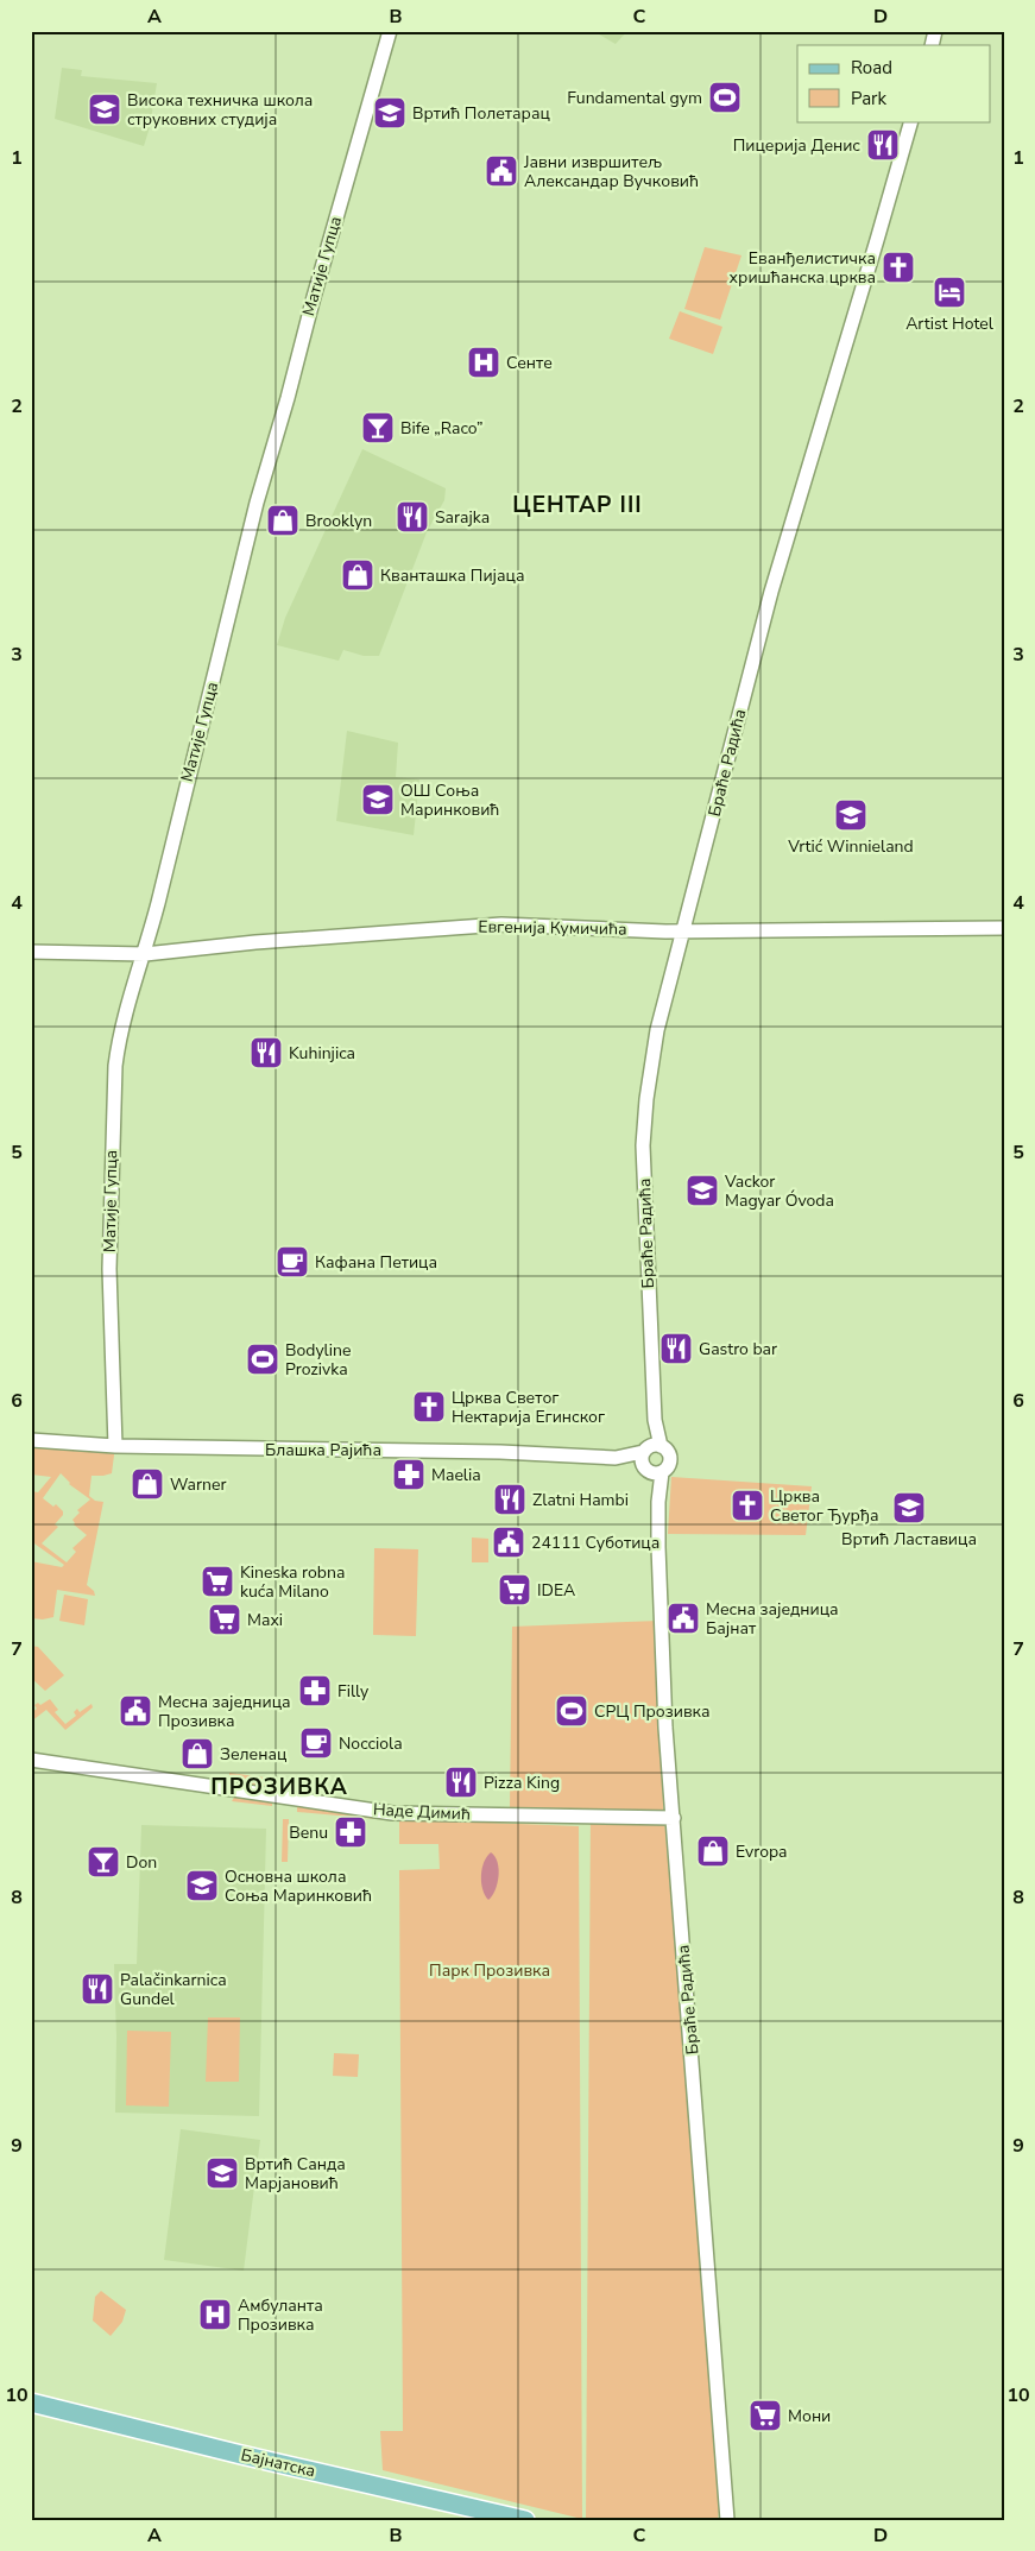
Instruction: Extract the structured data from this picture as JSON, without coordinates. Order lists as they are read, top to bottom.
{
  "streets": {
    "main road": ["Бајнатска"],
    "street": [
      "Матије Гупца",
      "Браће Радића",
      "Евгенија Кумичића",
      "Блашка Рајића",
      "Наде Димић"
    ]
  },
  "crossings": [
    ["Матије Гупца", "Евгенија Кумичића"],
    ["Матије Гупца", "Блашка Рајића"],
    ["Браће Радића", "Евгенија Кумичића"],
    ["Браће Радића", "Блашка Рајића"],
    ["Браће Радића", "Наде Димић"]
  ],
  "districts": ["ЦЕНТАР III", "ПРОЗИВКА"],
  "parks": ["Парк Прозивка"],
  "places": {
    "sports": ["Fundamental gym", "Bodyline Prozivka", "СРЦ Прозивка"],
    "school or university": [
      "Висока техничка школа струковних студија",
      "Вртић Полетарац",
      "ОШ Соња Маринковић",
      "Vrtić Winnieland",
      "Vackor Magyar Óvoda",
      "Вртић Ластавица",
      "Основна школа Соња Маринковић",
      "Вртић Санда Марјановић"
    ],
    "restaurant": [
      "Пицерија Денис",
      "Sarajka",
      "Kuhinjica",
      "Gastro bar",
      "Zlatni Hambi",
      "Pizza King",
      "Palačinkarnica Gundel"
    ],
    "public building": [
      "Јавни извршитељ Александар Вучковић",
      "24111 Суботица",
      "Месна заједница Бајнат",
      "Месна заједница Прозивка"
    ],
    "church": ["Еванђелистичка хришћанска црква", "Црква Светог Нектарија Егинског", "Црква Светог Ђурђа"],
    "hotel": ["Artist Hotel"],
    "hospital": ["Сенте", "Амбуланта Прозивка"],
    "bar": ["Bife „Raco”", "Don"],
    "shop": [
      "Brooklyn",
      "Кванташка Пијаца",
      "Warner",
      "Зеленац",
      "Evropa"
    ],
    "cafe": ["Кафана Петица", "Nocciola"],
    "pharmacy": ["Maelia", "Filly", "Benu"],
    "supermarket": [
      "Kineska robna kuća Milano",
      "IDEA",
      "Maxi",
      "Мони"
    ]
  },
  "legend": ["Road", "Park"],
  "grid": {
    "columns": [
      "A",
      "B",
      "C",
      "D"
    ],
    "rows": [
      "1",
      "2",
      "3",
      "4",
      "5",
      "6",
      "7",
      "8",
      "9",
      "10"
    ]
  }
}
